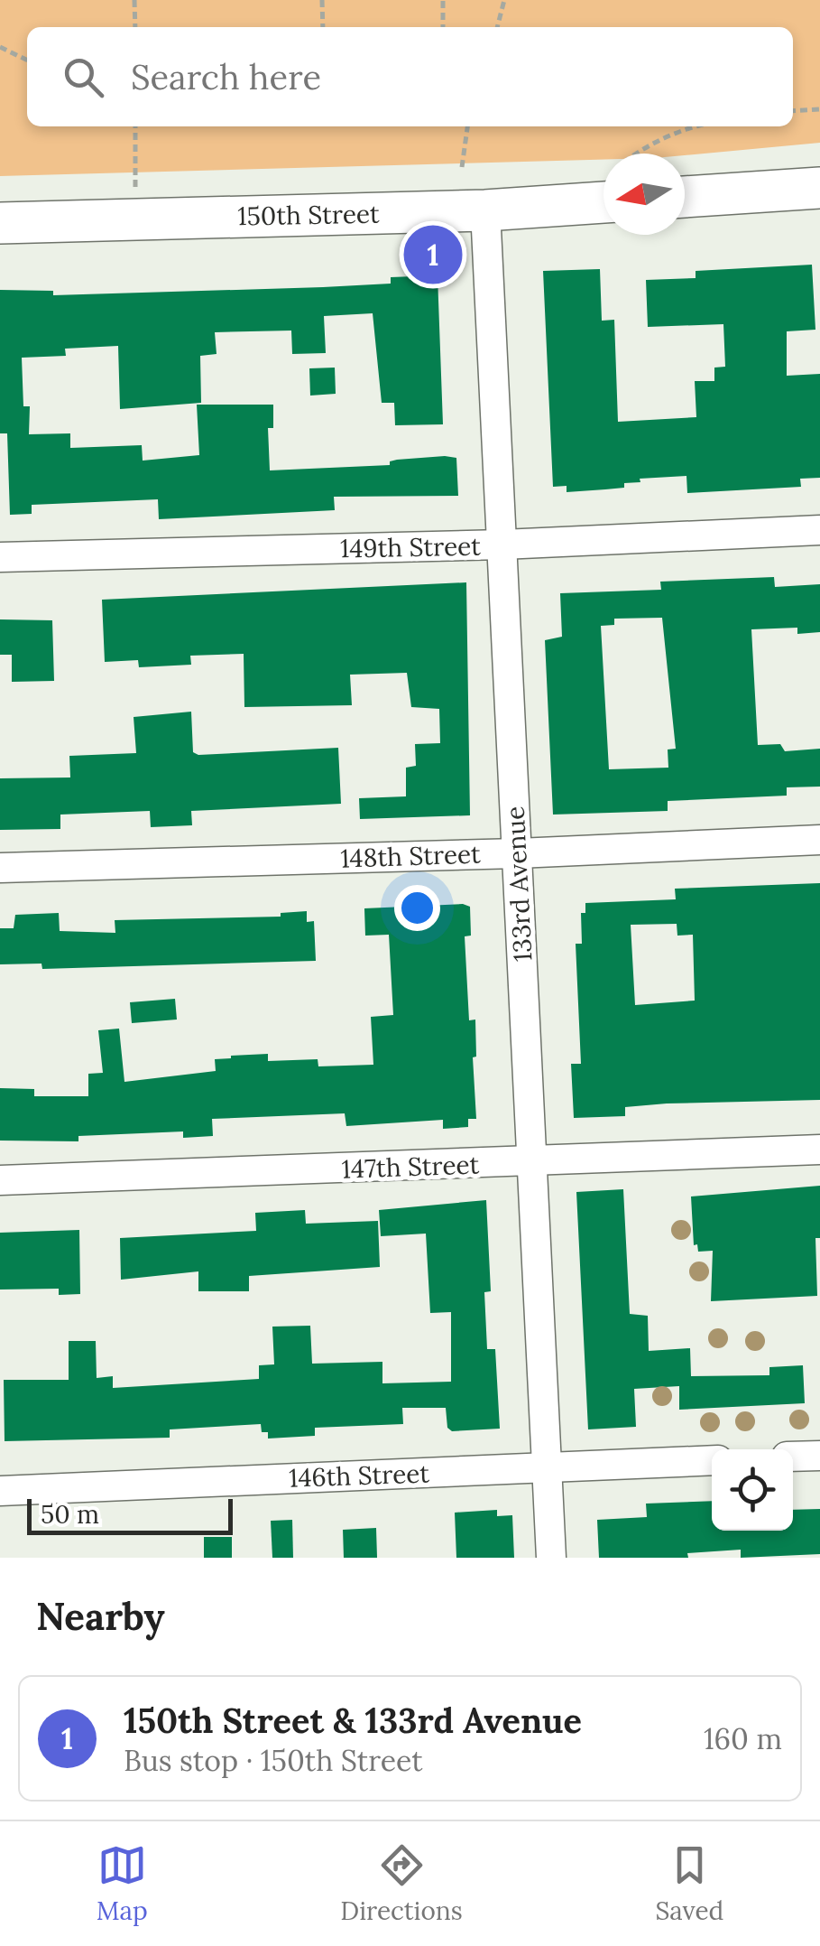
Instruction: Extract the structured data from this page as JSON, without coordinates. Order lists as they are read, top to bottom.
{
  "streets": {
    "main road": ["150th Street"],
    "street": [
      "149th Street",
      "148th Street",
      "133rd Avenue",
      "147th Street",
      "146th Street"
    ]
  },
  "crossings": [
    ["150th Street", "133rd Avenue"],
    ["149th Street", "133rd Avenue"],
    ["148th Street", "133rd Avenue"],
    ["133rd Avenue", "147th Street"],
    ["133rd Avenue", "146th Street"]
  ],
  "scale_bar": "50 m",
  "north": "left",
  "page": {
    "search": "Search here",
    "pins": "1",
    "scale": "50 m",
    "heading": "Nearby",
    "list": [
      {
        "mark": "1",
        "name": "150th Street & 133rd Avenue",
        "note": "Bus stop · 150th Street",
        "value": "160 m"
      }
    ],
    "nav": ["Map", "Directions", "Saved"]
  }
}
